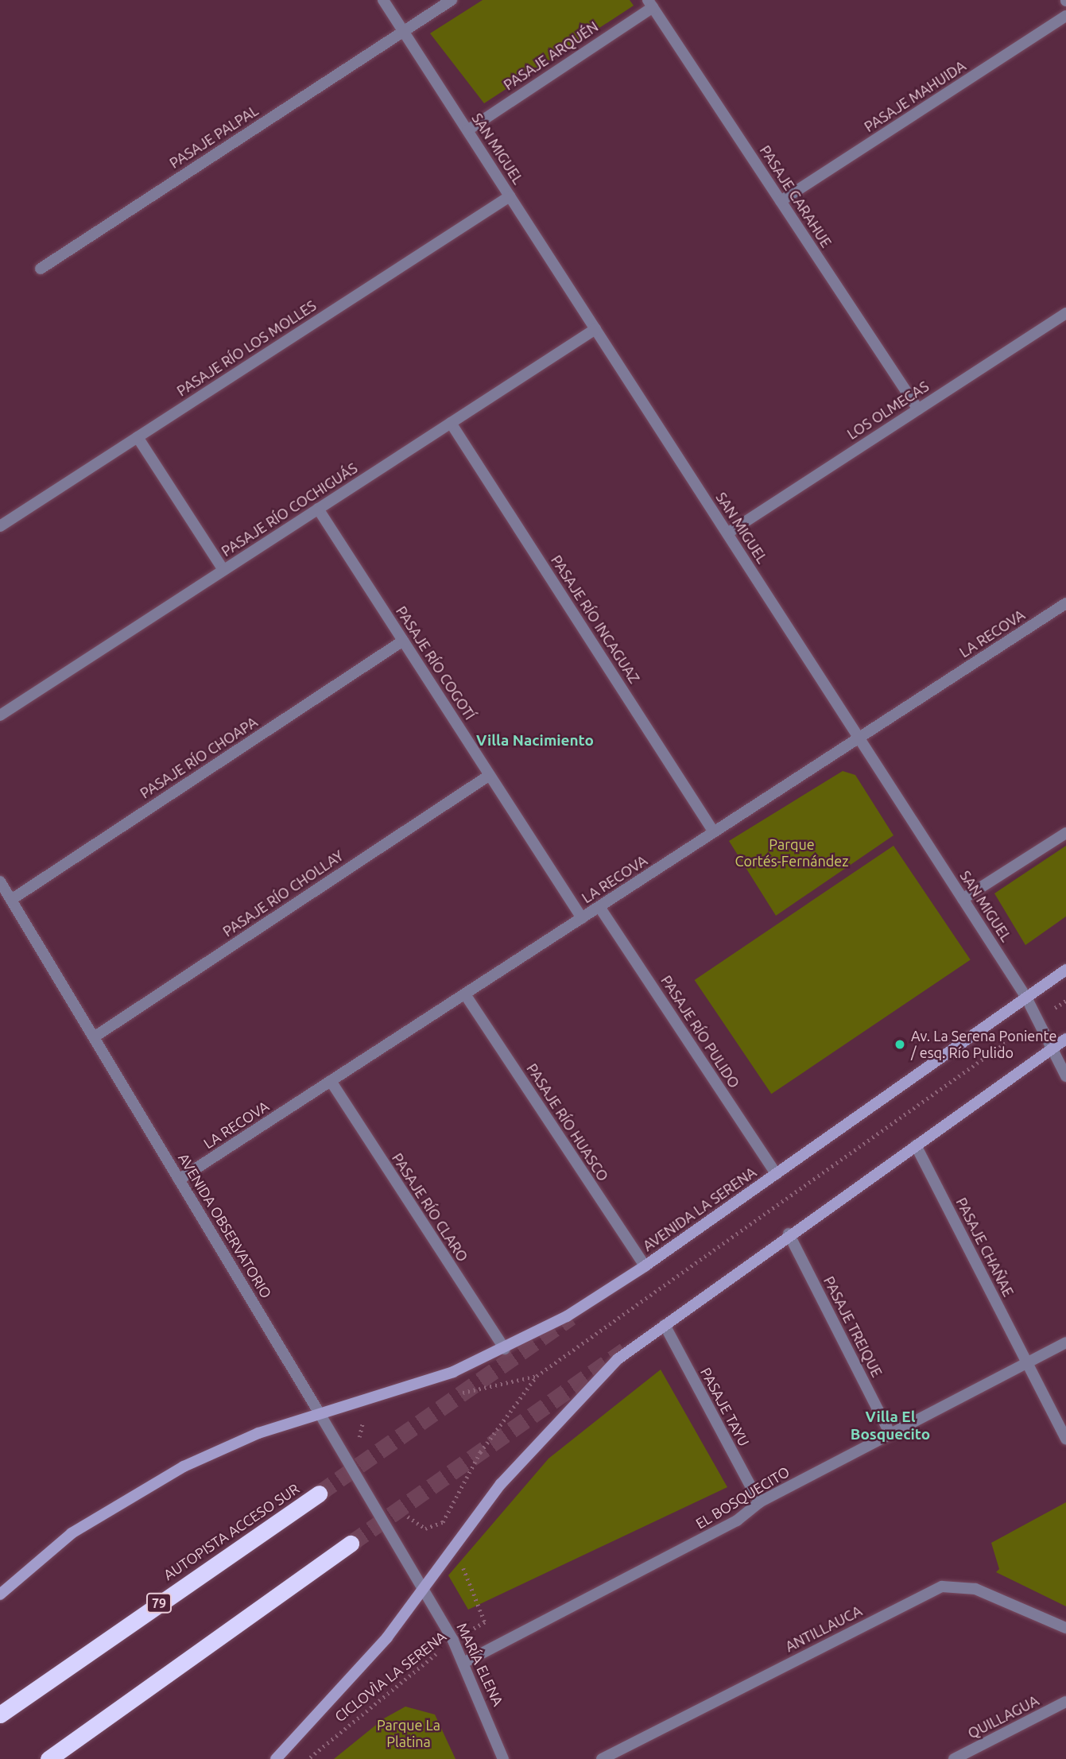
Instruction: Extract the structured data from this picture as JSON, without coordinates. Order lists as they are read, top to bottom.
{
  "streets": {
    "highway": ["AUTOPISTA ACCESO SUR", "79"],
    "main road": ["AVENIDA LA SERENA"],
    "street": [
      "PASAJE ARQUÉN",
      "PASAJE MAHUIDA",
      "PASAJE PALPAL",
      "SAN MIGUEL",
      "PASAJE CARAHUE",
      "PASAJE RÍO LOS MOLLES",
      "LOS OLMECAS",
      "PASAJE RÍO COCHIGUÁS",
      "PASAJE RÍO INCAGUAZ",
      "LA RECOVA",
      "PASAJE RÍO COGOTÍ",
      "PASAJE RÍO CHOAPA",
      "PASAJE RÍO CHOLLAY",
      "PASAJE RÍO PULIDO",
      "PASAJE RÍO HUASCO",
      "PASAJE RÍO CLARO",
      "AVENIDA OBSERVATORIO",
      "PASAJE CHAÑAE",
      "PASAJE TREIQUE",
      "PASAJE TAYU",
      "EL BOSQUECITO",
      "ANTILLAUCA",
      "MARÍA ELENA",
      "QUILLAGUA"
    ],
    "path": ["CICLOVÌA LA SERENA"]
  },
  "crossings": [
    ["PASAJE ARQUÉN", "SAN MIGUEL"],
    ["PASAJE ARQUÉN", "PASAJE CARAHUE"],
    ["PASAJE MAHUIDA", "PASAJE CARAHUE"],
    ["PASAJE PALPAL", "SAN MIGUEL"],
    ["SAN MIGUEL", "PASAJE RÍO LOS MOLLES"],
    ["SAN MIGUEL", "LOS OLMECAS"],
    ["SAN MIGUEL", "PASAJE RÍO COCHIGUÁS"],
    ["SAN MIGUEL", "LA RECOVA"],
    ["SAN MIGUEL", "AVENIDA LA SERENA"],
    ["PASAJE CARAHUE", "LOS OLMECAS"],
    ["PASAJE RÍO COCHIGUÁS", "PASAJE RÍO INCAGUAZ"],
    ["PASAJE RÍO COCHIGUÁS", "PASAJE RÍO COGOTÍ"],
    ["PASAJE RÍO INCAGUAZ", "LA RECOVA"],
    ["LA RECOVA", "PASAJE RÍO COGOTÍ"],
    ["LA RECOVA", "PASAJE RÍO PULIDO"],
    ["LA RECOVA", "PASAJE RÍO HUASCO"],
    ["LA RECOVA", "PASAJE RÍO CLARO"],
    ["LA RECOVA", "AVENIDA OBSERVATORIO"],
    ["PASAJE RÍO COGOTÍ", "PASAJE RÍO CHOAPA"],
    ["PASAJE RÍO COGOTÍ", "PASAJE RÍO CHOLLAY"],
    ["PASAJE RÍO CHOAPA", "AVENIDA OBSERVATORIO"],
    ["PASAJE RÍO CHOLLAY", "AVENIDA OBSERVATORIO"],
    ["PASAJE RÍO PULIDO", "AVENIDA LA SERENA"],
    ["PASAJE RÍO HUASCO", "AVENIDA LA SERENA"],
    ["PASAJE RÍO CLARO", "AVENIDA LA SERENA"],
    ["AVENIDA LA SERENA", "AVENIDA OBSERVATORIO"],
    ["AVENIDA OBSERVATORIO", "MARÍA ELENA"],
    ["PASAJE CHAÑAE", "EL BOSQUECITO"],
    ["PASAJE TREIQUE", "EL BOSQUECITO"],
    ["PASAJE TAYU", "EL BOSQUECITO"],
    ["EL BOSQUECITO", "MARÍA ELENA"],
    ["MARÍA ELENA", "CICLOVÌA LA SERENA"]
  ],
  "districts": ["Villa Nacimiento", "Villa El Bosquecito"],
  "parks": ["Parque Cortés-Fernández", "Parque La Platina"],
  "places": ["Av. La Serena Poniente / esq. Río Pulido"]
}
